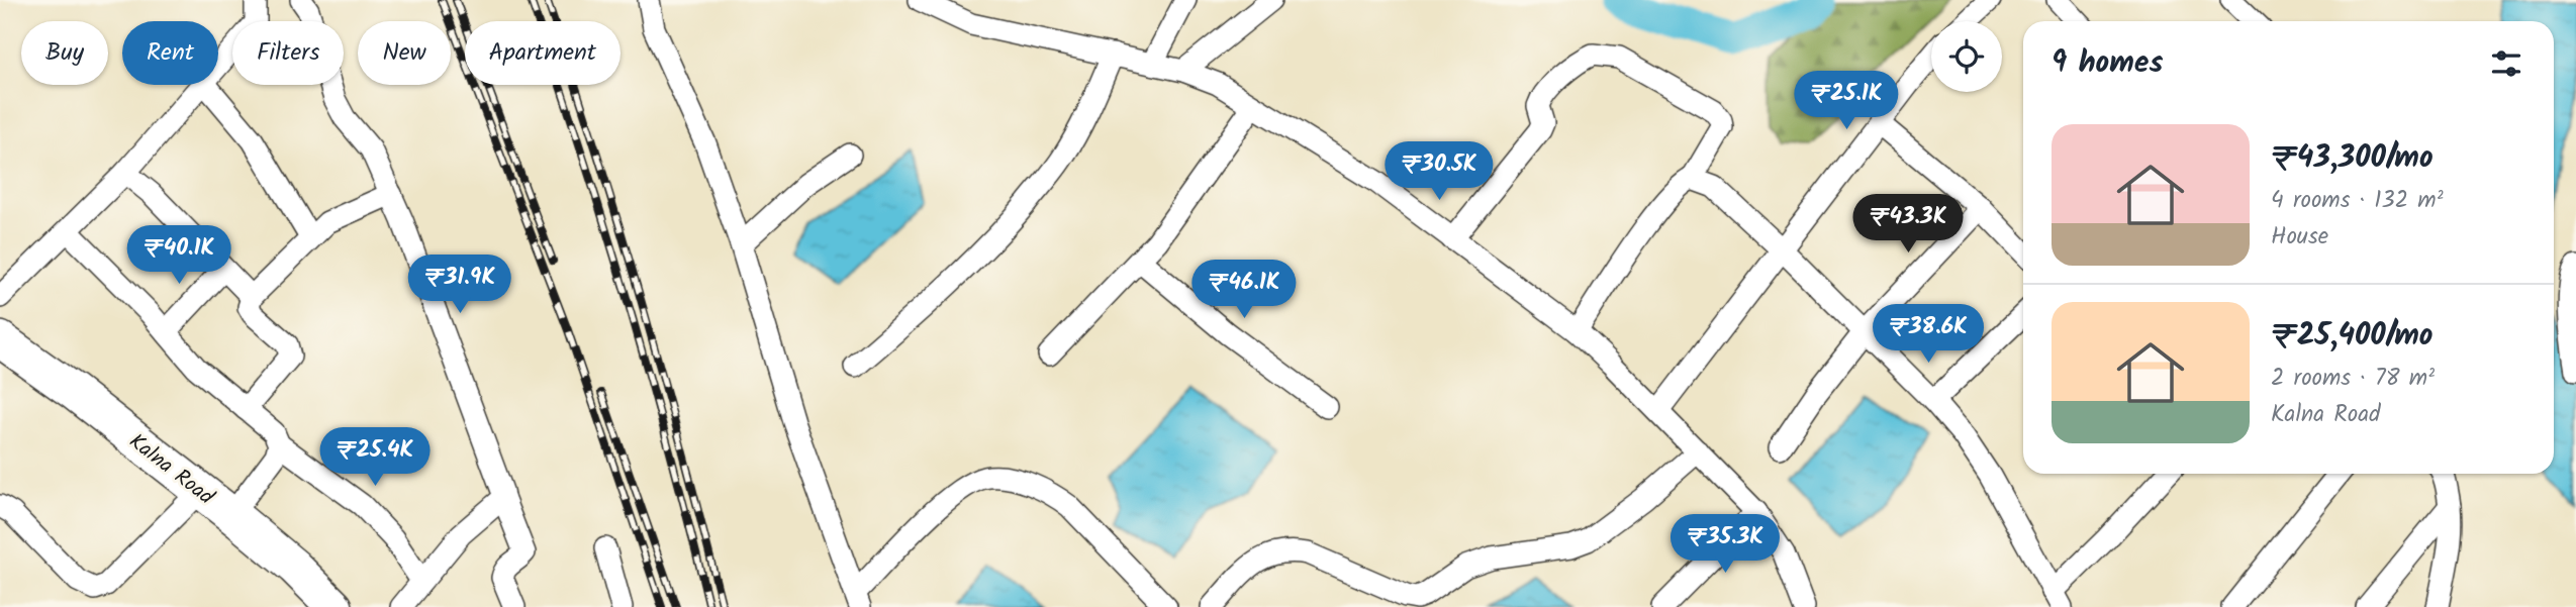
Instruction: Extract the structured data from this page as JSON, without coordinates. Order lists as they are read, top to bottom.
{
  "streets": {
    "main road": ["Kalna Road"]
  },
  "page": {
    "chip": [
      "Buy",
      "Rent",
      "Filters",
      "New",
      "Apartment"
    ],
    "heading": "9 homes",
    "price": [
      "₹25.1K",
      "₹30.5K",
      "₹43.3K",
      "₹40.1K",
      "₹31.9K",
      "₹46.1K",
      "₹38.6K",
      "₹25.4K",
      "₹35.3K"
    ],
    "list": [
      {
        "name": "₹43,300/mo",
        "note": "4 rooms · 132 m² · House"
      },
      {
        "name": "₹25,400/mo",
        "note": "2 rooms · 78 m² · Kalna Road"
      }
    ]
  }
}
